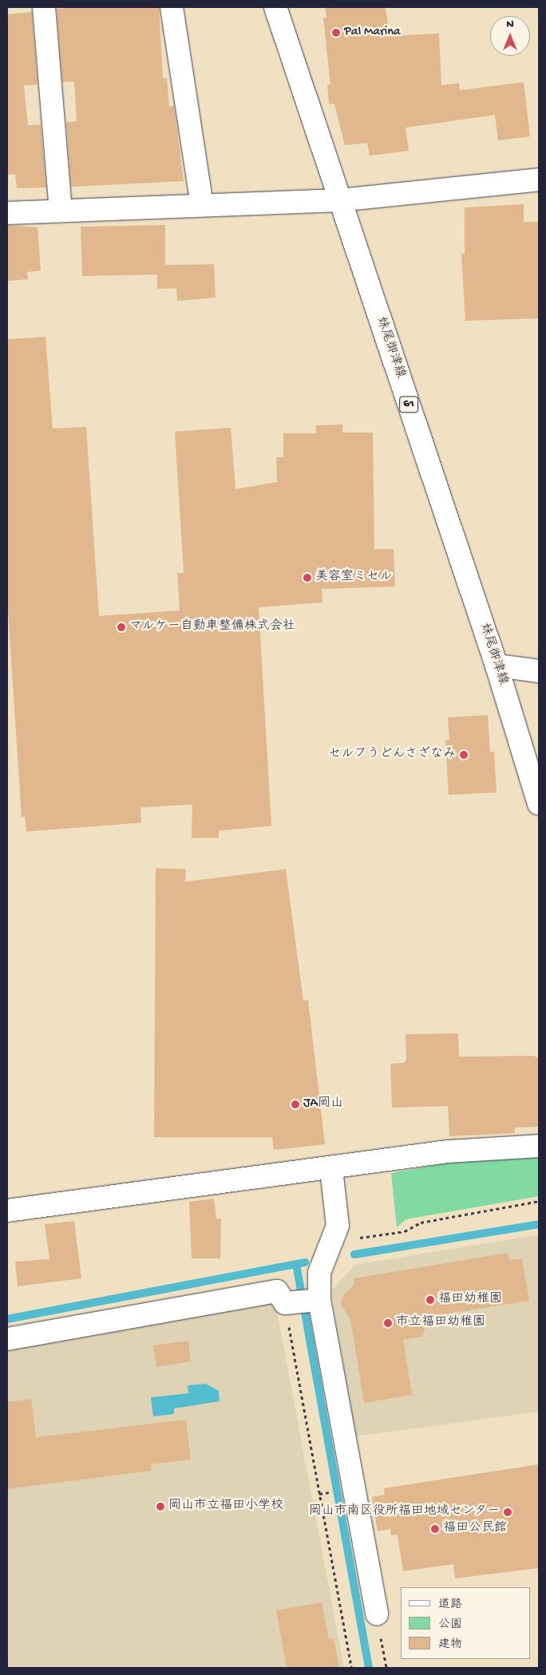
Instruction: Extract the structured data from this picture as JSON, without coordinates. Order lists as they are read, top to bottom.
{
  "streets": {
    "street": ["妹尾御津線", "61"]
  },
  "places": [
    "Pal Marina",
    "美容室ミセル",
    "マルケー自動車整備株式会社",
    "セルフうどんさざなみ",
    "JA岡山",
    "福田幼稚園",
    "市立福田幼稚園",
    "岡山市立福田小学校",
    "岡山市南区役所福田地域センター",
    "福田公民館"
  ],
  "legend": ["道路", "公園", "建物"],
  "north": "top"
}
